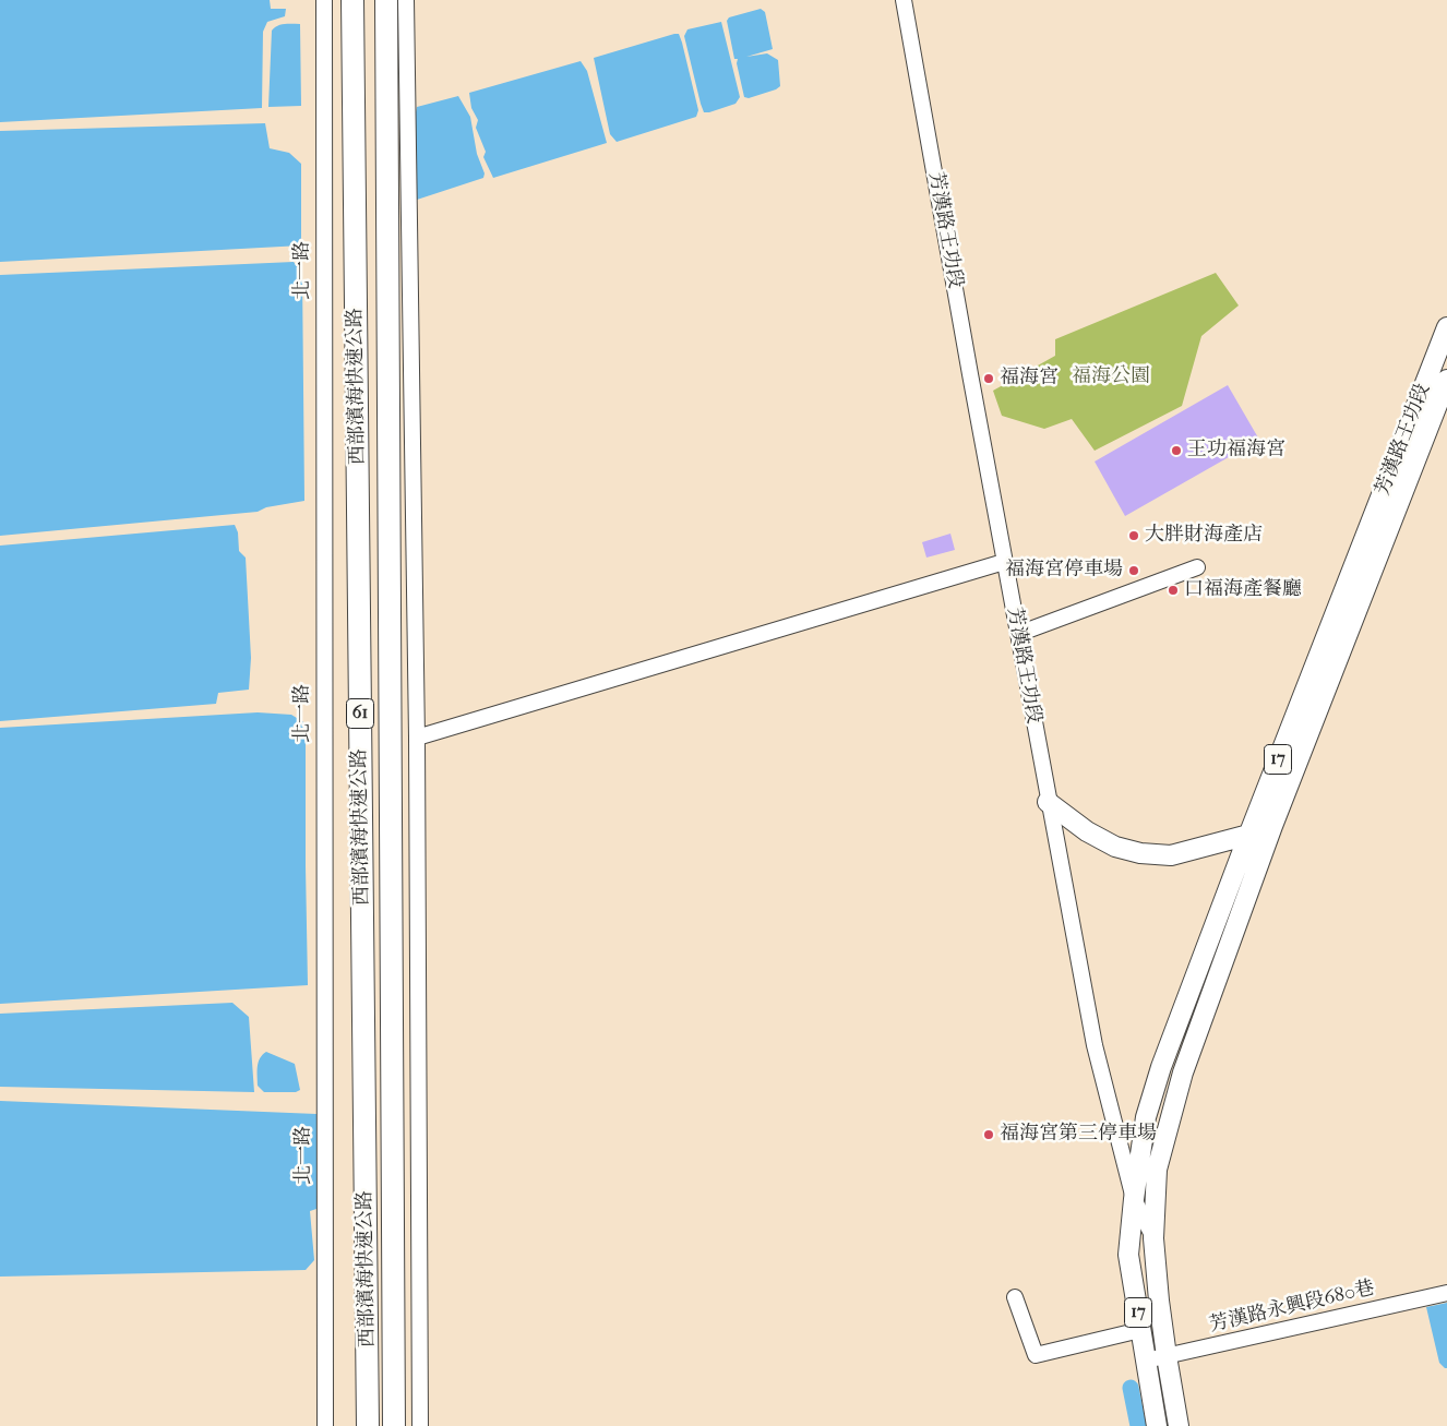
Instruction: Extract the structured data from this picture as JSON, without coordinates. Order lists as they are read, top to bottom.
{
  "streets": {
    "highway": ["西部濱海快速公路", "61"],
    "main road": ["芳漢路王功段", "17"],
    "street": ["北一路", "芳漢路永興段680巷"]
  },
  "crossings": [
    ["芳漢路王功段", "17"],
    ["17", "芳漢路永興段680巷"]
  ],
  "parks": ["福海公園"],
  "places": [
    "福海宮",
    "王功福海宮",
    "大胖財海產店",
    "福海宮停車場",
    "口福海產餐廳",
    "福海宮第三停車場"
  ]
}
